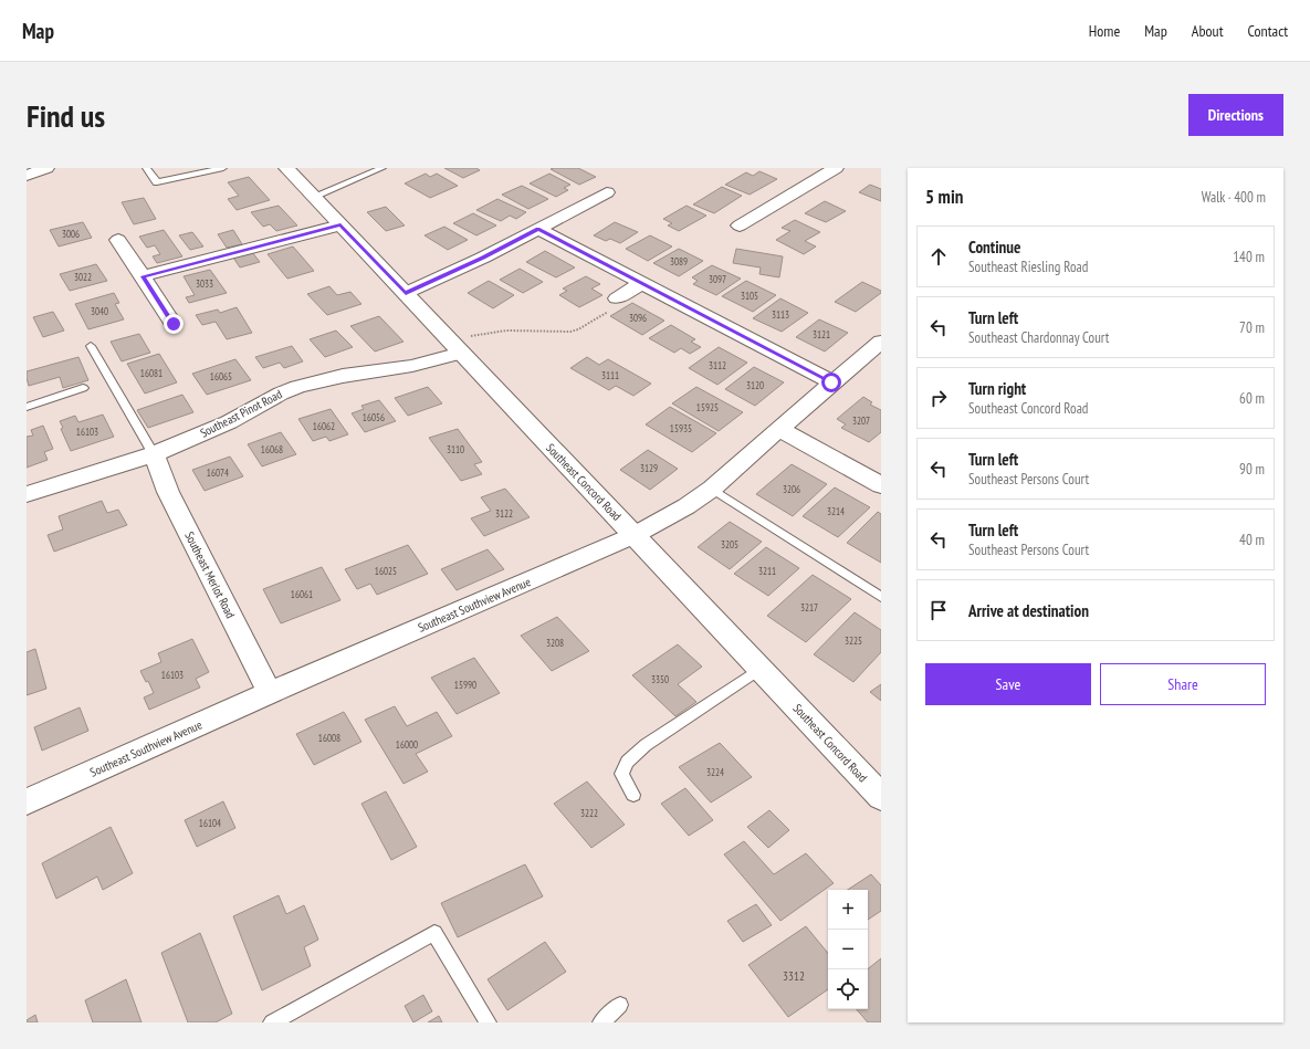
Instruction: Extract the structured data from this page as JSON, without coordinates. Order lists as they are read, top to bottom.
{
  "streets": {
    "street": [
      "Southeast Pinot Road",
      "Southeast Concord Road",
      "Southeast Merlot Road",
      "Southeast Southview Avenue"
    ]
  },
  "crossings": [
    ["Southeast Pinot Road", "Southeast Concord Road"],
    ["Southeast Pinot Road", "Southeast Merlot Road"],
    ["Southeast Concord Road", "Southeast Southview Avenue"],
    ["Southeast Merlot Road", "Southeast Southview Avenue"]
  ],
  "house_numbers": [
    "3006",
    "3089",
    "3022",
    "3097",
    "3033",
    "3105",
    "3040",
    "3113",
    "3096",
    "3121",
    "3112",
    "16081",
    "3111",
    "16065",
    "3120",
    "15925",
    "16056",
    "3207",
    "16062",
    "15935",
    "16103",
    "16068",
    "3110",
    "3129",
    "16074",
    "3206",
    "3214",
    "3122",
    "3205",
    "16025",
    "3211",
    "16061",
    "3217",
    "3225",
    "3208",
    "16103",
    "3350",
    "15990",
    "16008",
    "16000",
    "3224",
    "3222",
    "16104",
    "3312"
  ],
  "page": {
    "header": "Map",
    "nav": [
      "Home",
      "Map",
      "About",
      "Contact"
    ],
    "buttons": [
      "Directions",
      ["Save", "Share"]
    ],
    "title": "Find us",
    "heading": ["5 min", "Walk · 400 m"],
    "list": [
      ["Continue", "Southeast Riesling Road", "140 m"],
      ["Turn left", "Southeast Chardonnay Court", "70 m"],
      ["Turn right", "Southeast Concord Road", "60 m"],
      ["Turn left", "Southeast Persons Court", "90 m"],
      ["Turn left", "Southeast Persons Court", "40 m"],
      "Arrive at destination"
    ],
    "map_buttons": ["+", "−"]
  }
}
